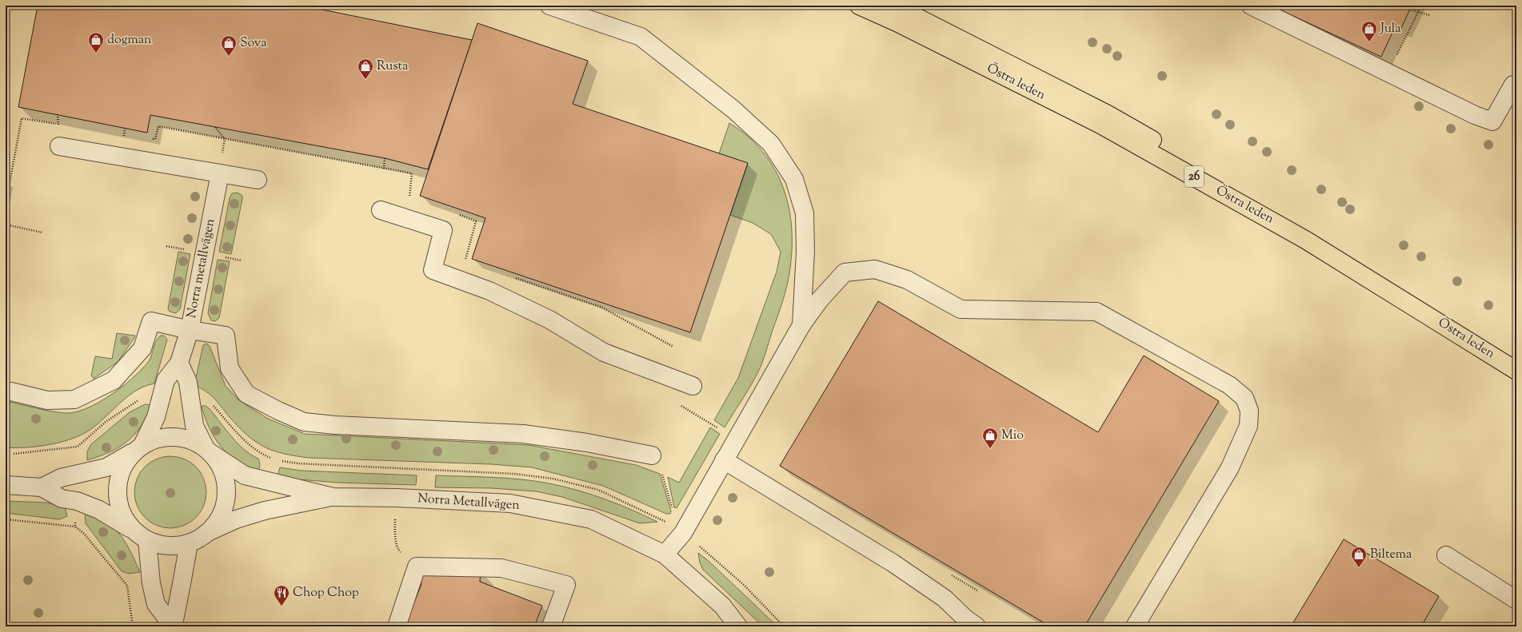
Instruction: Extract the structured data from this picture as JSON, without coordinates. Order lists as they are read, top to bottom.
{
  "streets": {
    "highway": ["Östra leden", "26"],
    "street": ["Norra metallvägen", "Norra Metallvägen"]
  },
  "places": {
    "shop": [
      "Jula",
      "dogman",
      "Sova",
      "Rusta",
      "Mio",
      "Biltema"
    ],
    "restaurant": ["Chop Chop"]
  }
}
